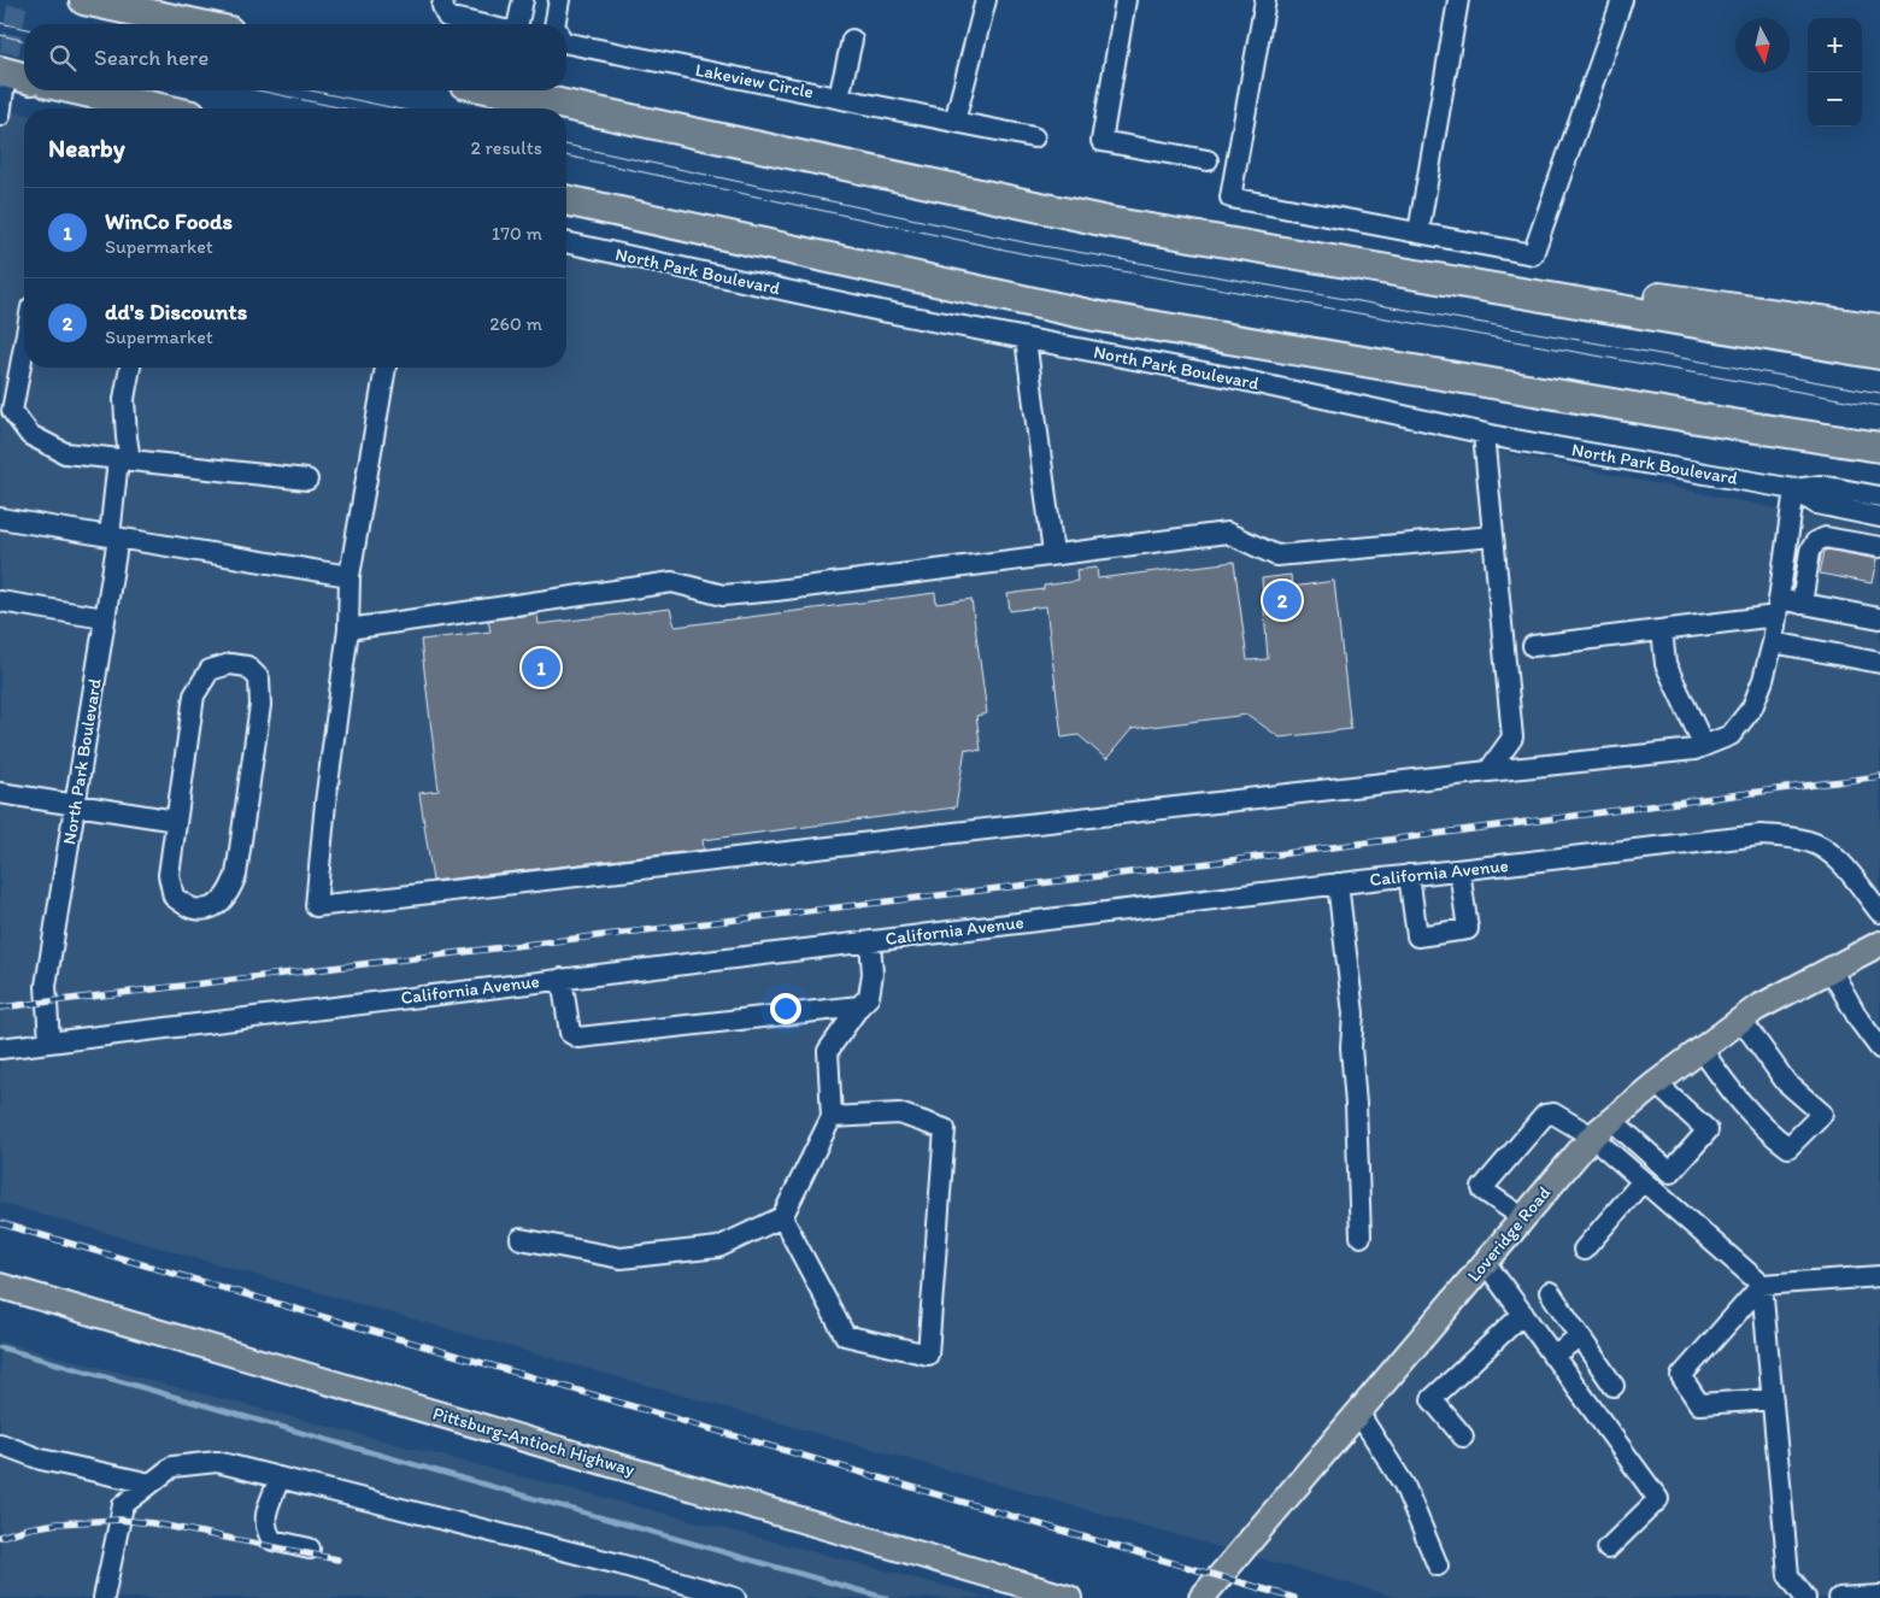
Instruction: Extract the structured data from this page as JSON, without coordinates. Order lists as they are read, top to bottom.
{
  "streets": {
    "main road": ["Loveridge Road", "Pittsburg-Antioch Highway"],
    "street": ["Lakeview Circle", "North Park Boulevard", "California Avenue"]
  },
  "crossings": [
    ["North Park Boulevard", "California Avenue"]
  ],
  "north": "bottom",
  "page": {
    "map_buttons": ["+", "−"],
    "search": "Search here",
    "heading": ["Nearby", "2 results"],
    "list": [
      {
        "mark": "1",
        "name": "WinCo Foods",
        "note": "Supermarket",
        "value": "170 m"
      },
      {
        "mark": "2",
        "name": "dd's Discounts",
        "note": "Supermarket",
        "value": "260 m"
      }
    ],
    "pins": ["2", "1"]
  }
}
